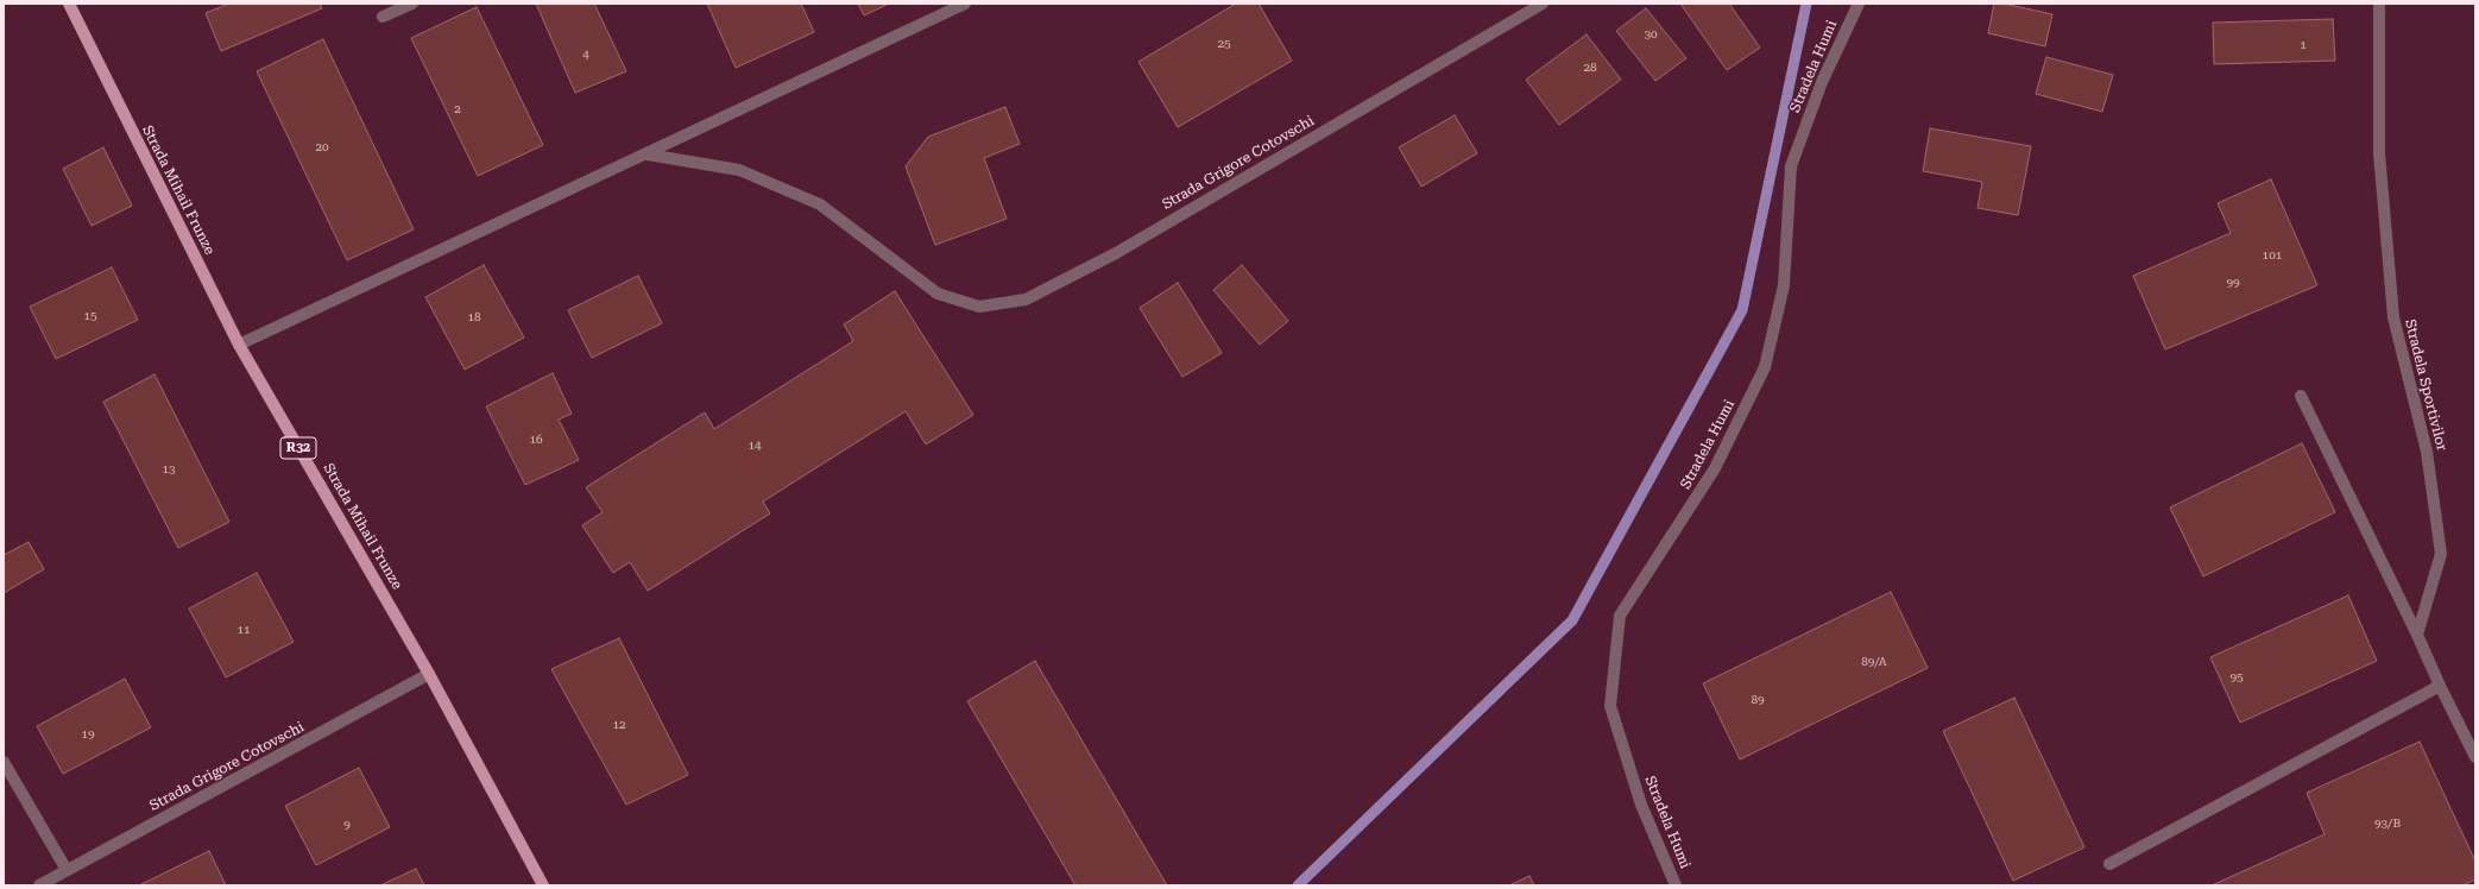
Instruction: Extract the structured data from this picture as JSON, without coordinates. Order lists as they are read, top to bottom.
{
  "streets": {
    "main road": ["Strada Mihail Frunze", "R32"],
    "street": ["Stradela Humi", "Strada Grigore Cotovschi", "Stradela Sportivilor"]
  },
  "crossings": [
    ["Strada Grigore Cotovschi", "Strada Mihail Frunze"]
  ],
  "house_numbers": [
    "30",
    "25",
    "1",
    "4",
    "28",
    "2",
    "20",
    "101",
    "99",
    "15",
    "18",
    "16",
    "14",
    "13",
    "11",
    "89/A",
    "95",
    "89",
    "12",
    "19",
    "93/B",
    "9"
  ]
}
